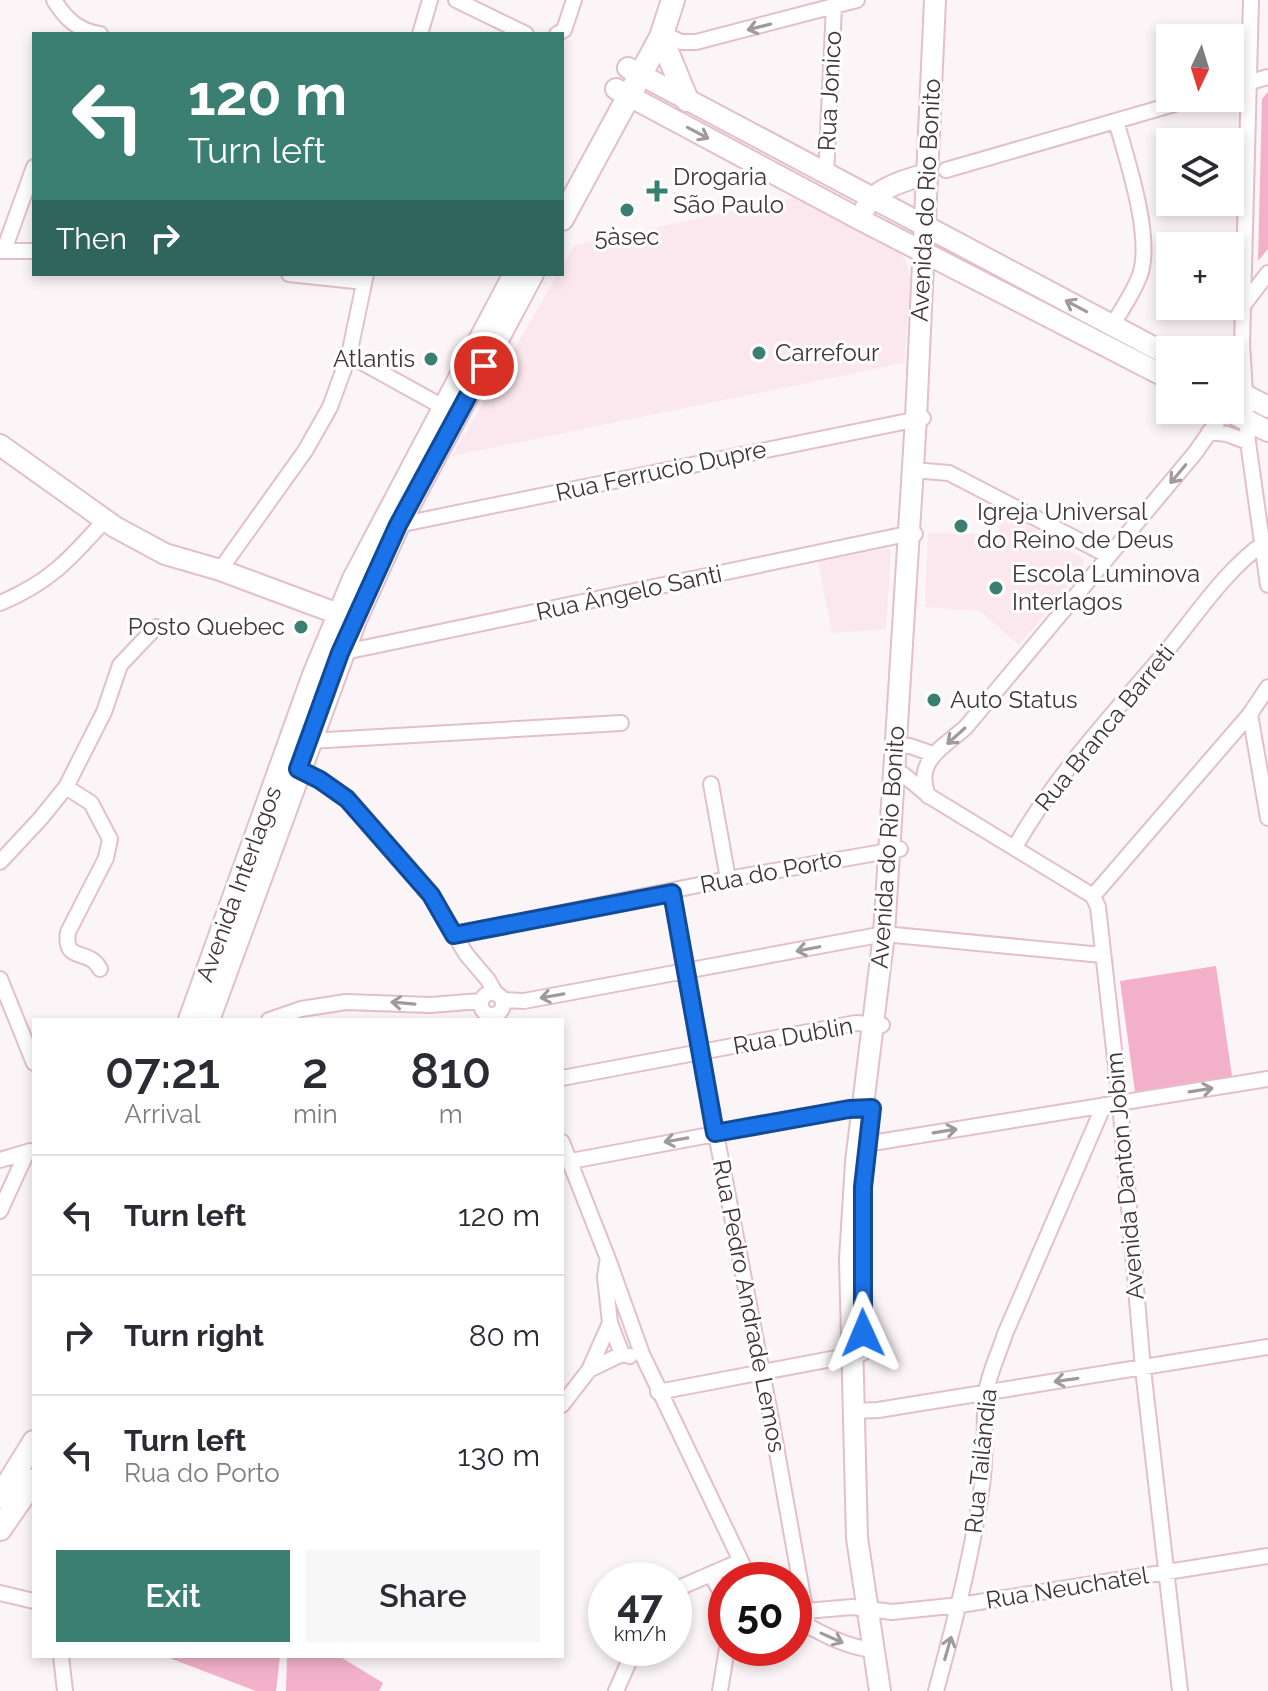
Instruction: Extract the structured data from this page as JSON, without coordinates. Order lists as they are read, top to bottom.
{
  "streets": {
    "main road": ["Avenida do Rio Bonito", "Avenida Interlagos"],
    "street": [
      "Rua Jonico",
      "Rua Ferrucio Dupre",
      "Rua Ângelo Santi",
      "Rua Branca Barreti",
      "Rua do Porto",
      "Rua Dublin",
      "Avenida Danton Jobim",
      "Rua Pedro Andrade Lemos",
      "Rua Tailândia",
      "Rua Neuchatel"
    ]
  },
  "crossings": [
    ["Avenida do Rio Bonito", "Rua Ferrucio Dupre"],
    ["Avenida do Rio Bonito", "Rua Ângelo Santi"],
    ["Avenida do Rio Bonito", "Rua do Porto"],
    ["Avenida do Rio Bonito", "Rua Dublin"],
    ["Avenida do Rio Bonito", "Rua Neuchatel"],
    ["Rua Ferrucio Dupre", "Avenida Interlagos"],
    ["Rua Ângelo Santi", "Avenida Interlagos"],
    ["Rua do Porto", "Rua Pedro Andrade Lemos"],
    ["Rua Dublin", "Rua Pedro Andrade Lemos"],
    ["Avenida Danton Jobim", "Rua Neuchatel"],
    ["Rua Tailândia", "Rua Neuchatel"]
  ],
  "places": {
    "health": ["Drogaria São Paulo"],
    "other": [
      "5àsec",
      "Carrefour",
      "Atlantis",
      "Igreja Universal do Reino de Deus",
      "Escola Luminova Interlagos",
      "Posto Quebec",
      "Auto Status"
    ]
  },
  "north": "bottom",
  "page": {
    "map_buttons": ["+", "−"],
    "turn": ["120 m", "Turn left"],
    "then": "Then",
    "eta": [
      "07:21",
      "Arrival",
      "2",
      "min",
      "810",
      "m"
    ],
    "list": [
      {
        "name": "Turn left",
        "value": "120 m"
      },
      {
        "name": "Turn right",
        "value": "80 m"
      },
      {
        "name": "Turn left",
        "note": "Rua do Porto",
        "value": "130 m"
      }
    ],
    "buttons": ["Exit", "Share"],
    "speed": "47 km/h",
    "limit": "50"
  }
}
